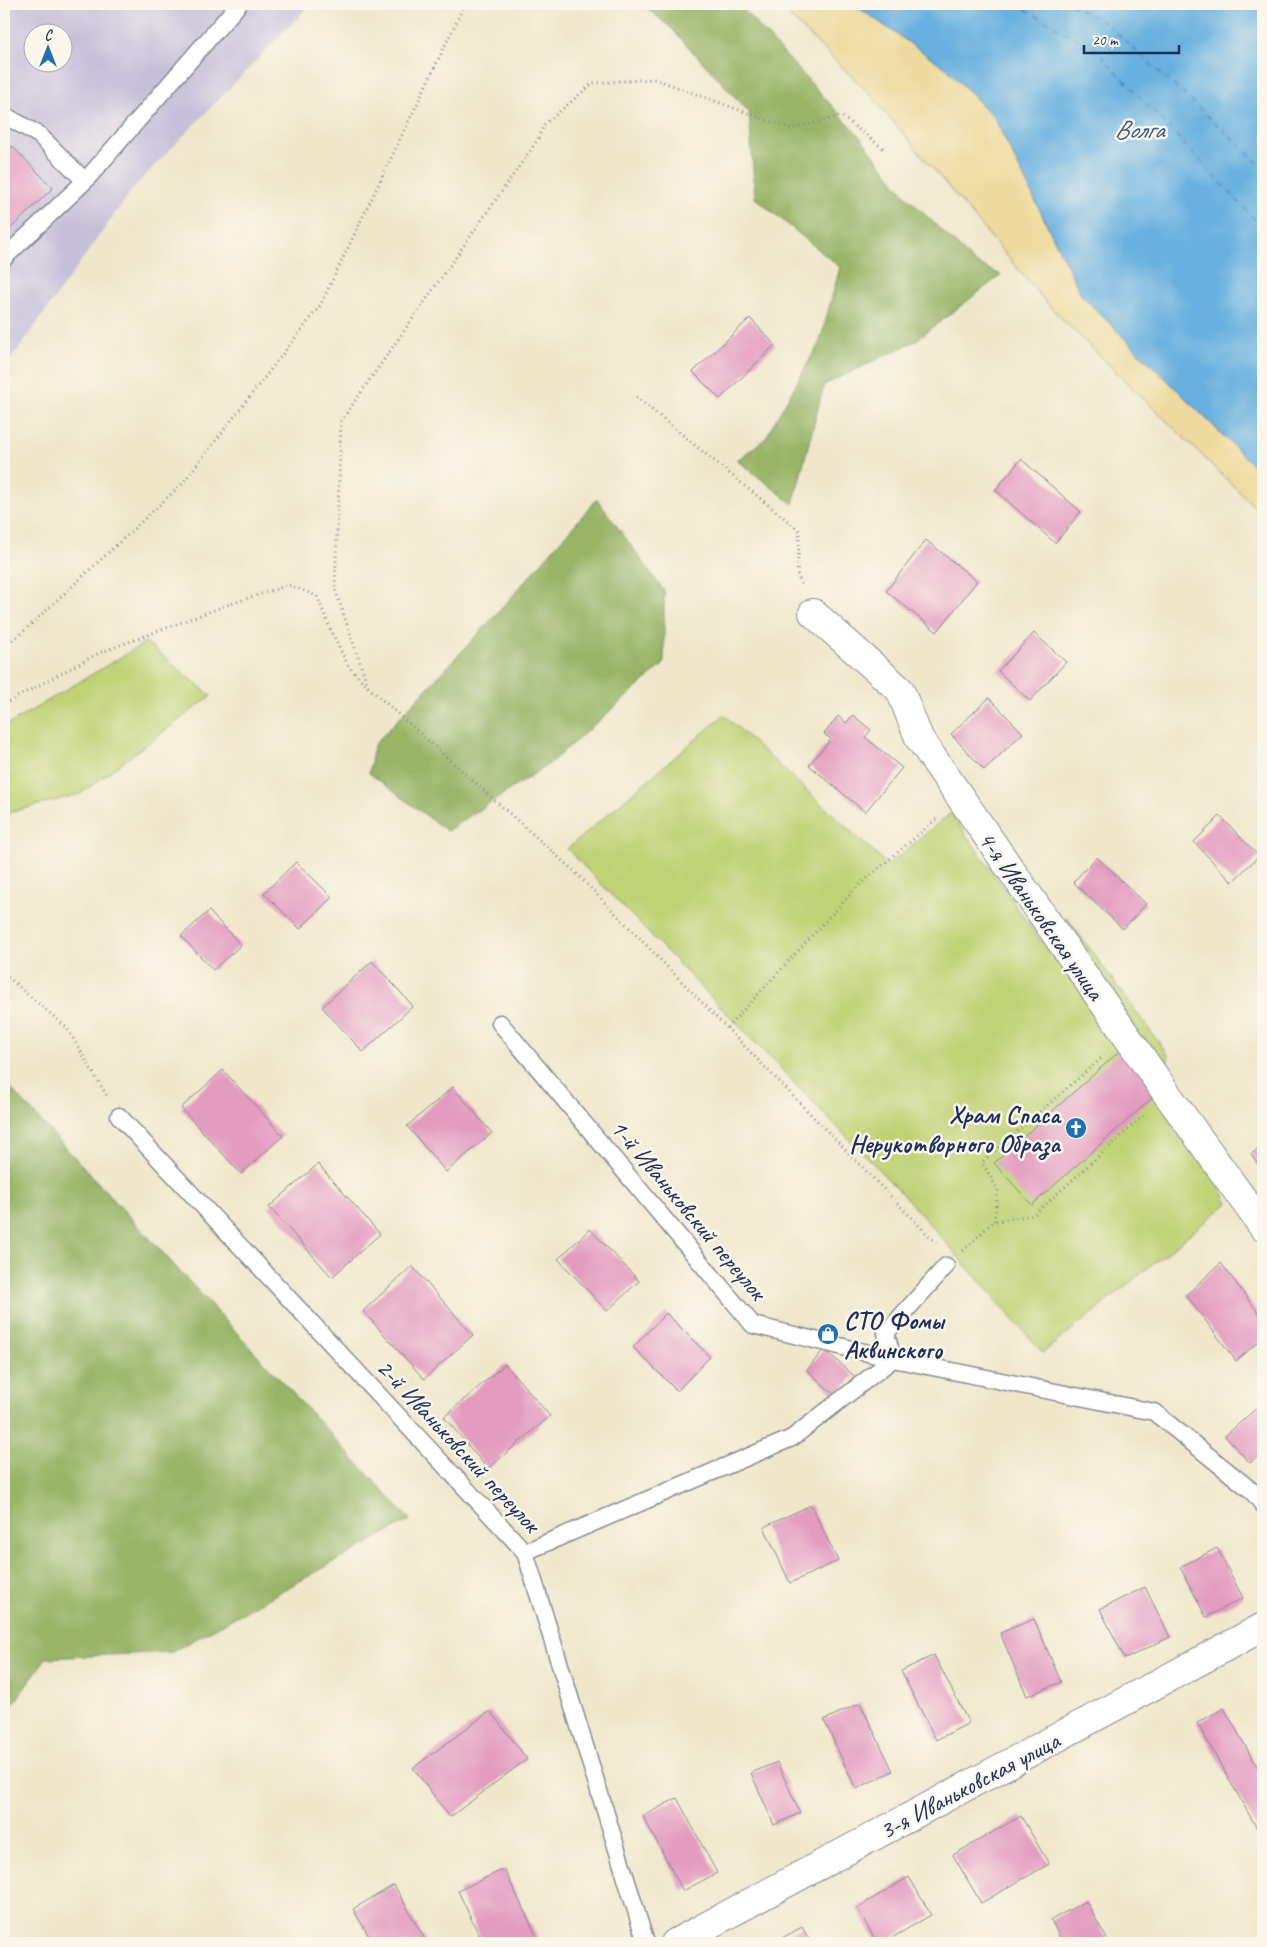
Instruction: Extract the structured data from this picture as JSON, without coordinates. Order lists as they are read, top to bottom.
{
  "streets": {
    "street": ["4-я Иваньковская улица", "3-я Иваньковская улица"],
    "lane": ["1-й Иваньковский переулок", "2-й Иваньковский переулок"]
  },
  "water": ["Волга"],
  "places": {
    "church": ["Храм Спаса Нерукотворного Образа"],
    "shop": ["СТО Фомы Аквинского"]
  },
  "scale_bar": "20 m",
  "north": "top"
}
